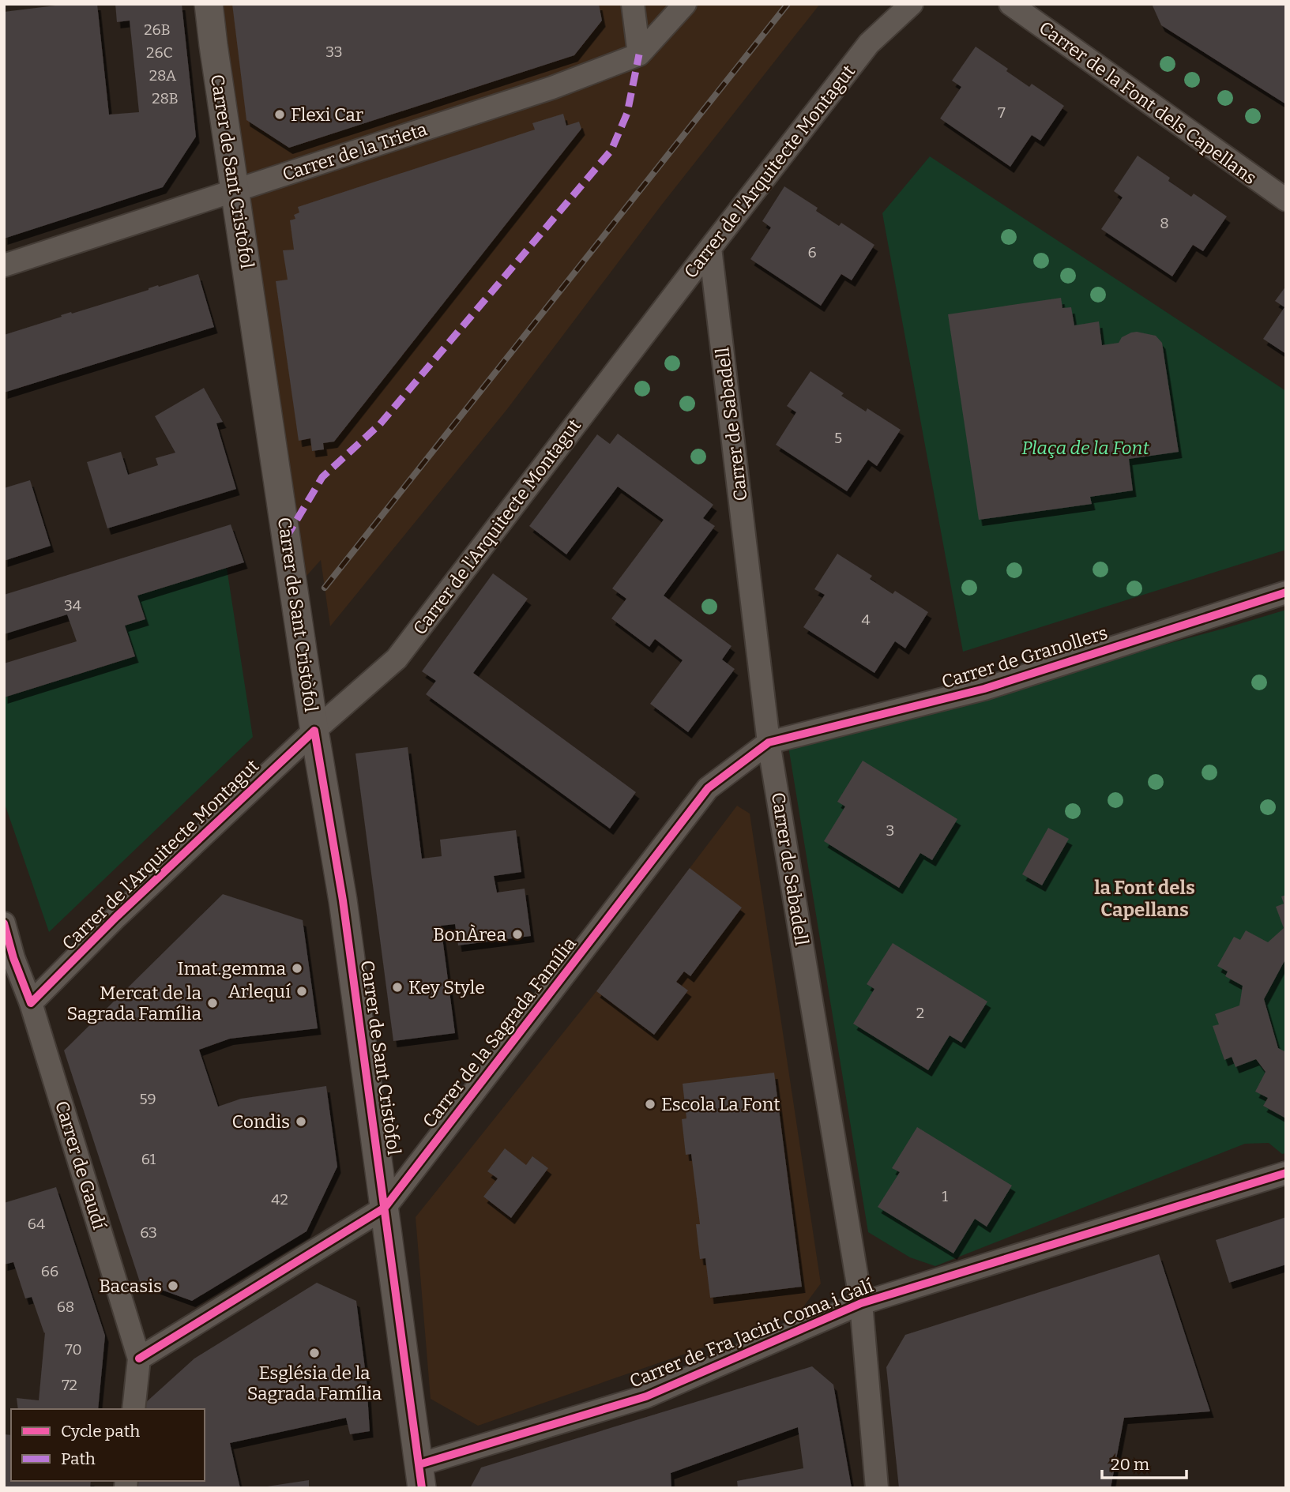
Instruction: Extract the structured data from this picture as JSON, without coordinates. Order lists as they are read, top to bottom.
{
  "streets": {
    "street": [
      "Carrer de la Font dels Capellans",
      "Carrer de la Trieta",
      "Carrer de Sant Cristòfol",
      "Carrer de l'Arquitecte Montagut",
      "Carrer de Sabadell",
      "Carrer de Granollers",
      "Carrer de la Sagrada Família",
      "Carrer de Gaudí",
      "Carrer de Fra Jacint Coma i Galí"
    ]
  },
  "crossings": [
    ["Carrer de la Trieta", "Carrer de Sant Cristòfol"],
    ["Carrer de Sant Cristòfol", "Carrer de l'Arquitecte Montagut"],
    ["Carrer de Sant Cristòfol", "Carrer de la Sagrada Família"],
    ["Carrer de Sant Cristòfol", "Carrer de Fra Jacint Coma i Galí"],
    ["Carrer de l'Arquitecte Montagut", "Carrer de Sabadell"],
    ["Carrer de l'Arquitecte Montagut", "Carrer de Gaudí"],
    ["Carrer de Sabadell", "Carrer de Granollers"],
    ["Carrer de Sabadell", "Carrer de la Sagrada Família"],
    ["Carrer de Sabadell", "Carrer de Fra Jacint Coma i Galí"],
    ["Carrer de Granollers", "Carrer de la Sagrada Família"],
    ["Carrer de la Sagrada Família", "Carrer de Gaudí"]
  ],
  "districts": ["la Font dels Capellans"],
  "parks": ["Plaça de la Font"],
  "places": [
    "Flexi Car",
    "BonÀrea",
    "Imat.gemma",
    "Key Style",
    "Arlequí",
    "Mercat de la Sagrada Família",
    "Escola La Font",
    "Condis",
    "Bacasis",
    "Església de la Sagrada Família"
  ],
  "house_numbers": [
    "26B",
    "33",
    "26C",
    "28A",
    "28B",
    "7",
    "8",
    "6",
    "5",
    "34",
    "4",
    "3",
    "2",
    "59",
    "61",
    "1",
    "42",
    "64",
    "63",
    "66",
    "68",
    "70",
    "72"
  ],
  "legend": ["Cycle path", "Path"],
  "scale_bar": "20 m"
}
